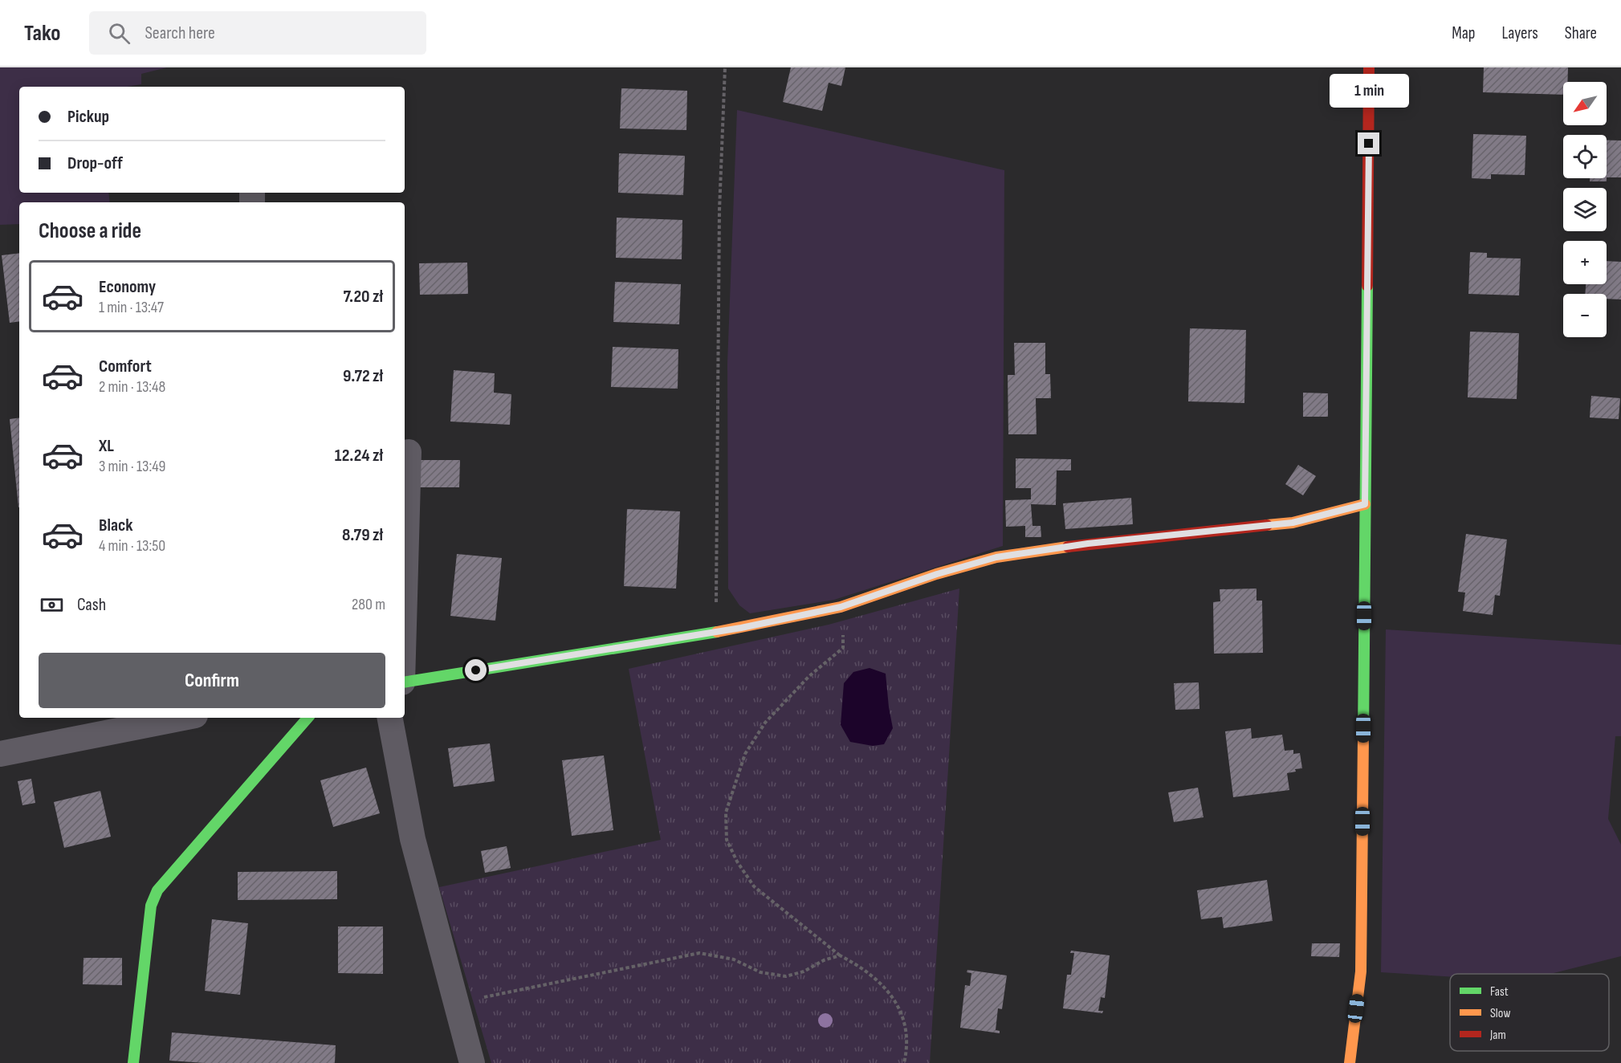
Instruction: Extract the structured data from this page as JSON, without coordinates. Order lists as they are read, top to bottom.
{
  "legend": ["Fast", "Slow", "Jam"],
  "north": "bottom left",
  "page": {
    "header": "Tako",
    "search": "Search here",
    "nav": ["Map", "Layers", "Share"],
    "bubble": "1 min",
    "map_buttons": ["+", "−"],
    "banner": ["Pickup", "Drop-off"],
    "heading": "Choose a ride",
    "list": [
      {
        "name": "Economy",
        "note": "1 min · 13:47",
        "value": "7.20 zł"
      },
      {
        "name": "Comfort",
        "note": "2 min · 13:48",
        "value": "9.72 zł"
      },
      {
        "name": "XL",
        "note": "3 min · 13:49",
        "value": "12.24 zł"
      },
      {
        "name": "Black",
        "note": "4 min · 13:50",
        "value": "8.79 zł"
      }
    ],
    "pay": ["Cash", "280 m"],
    "buttons": "Confirm"
  }
}
